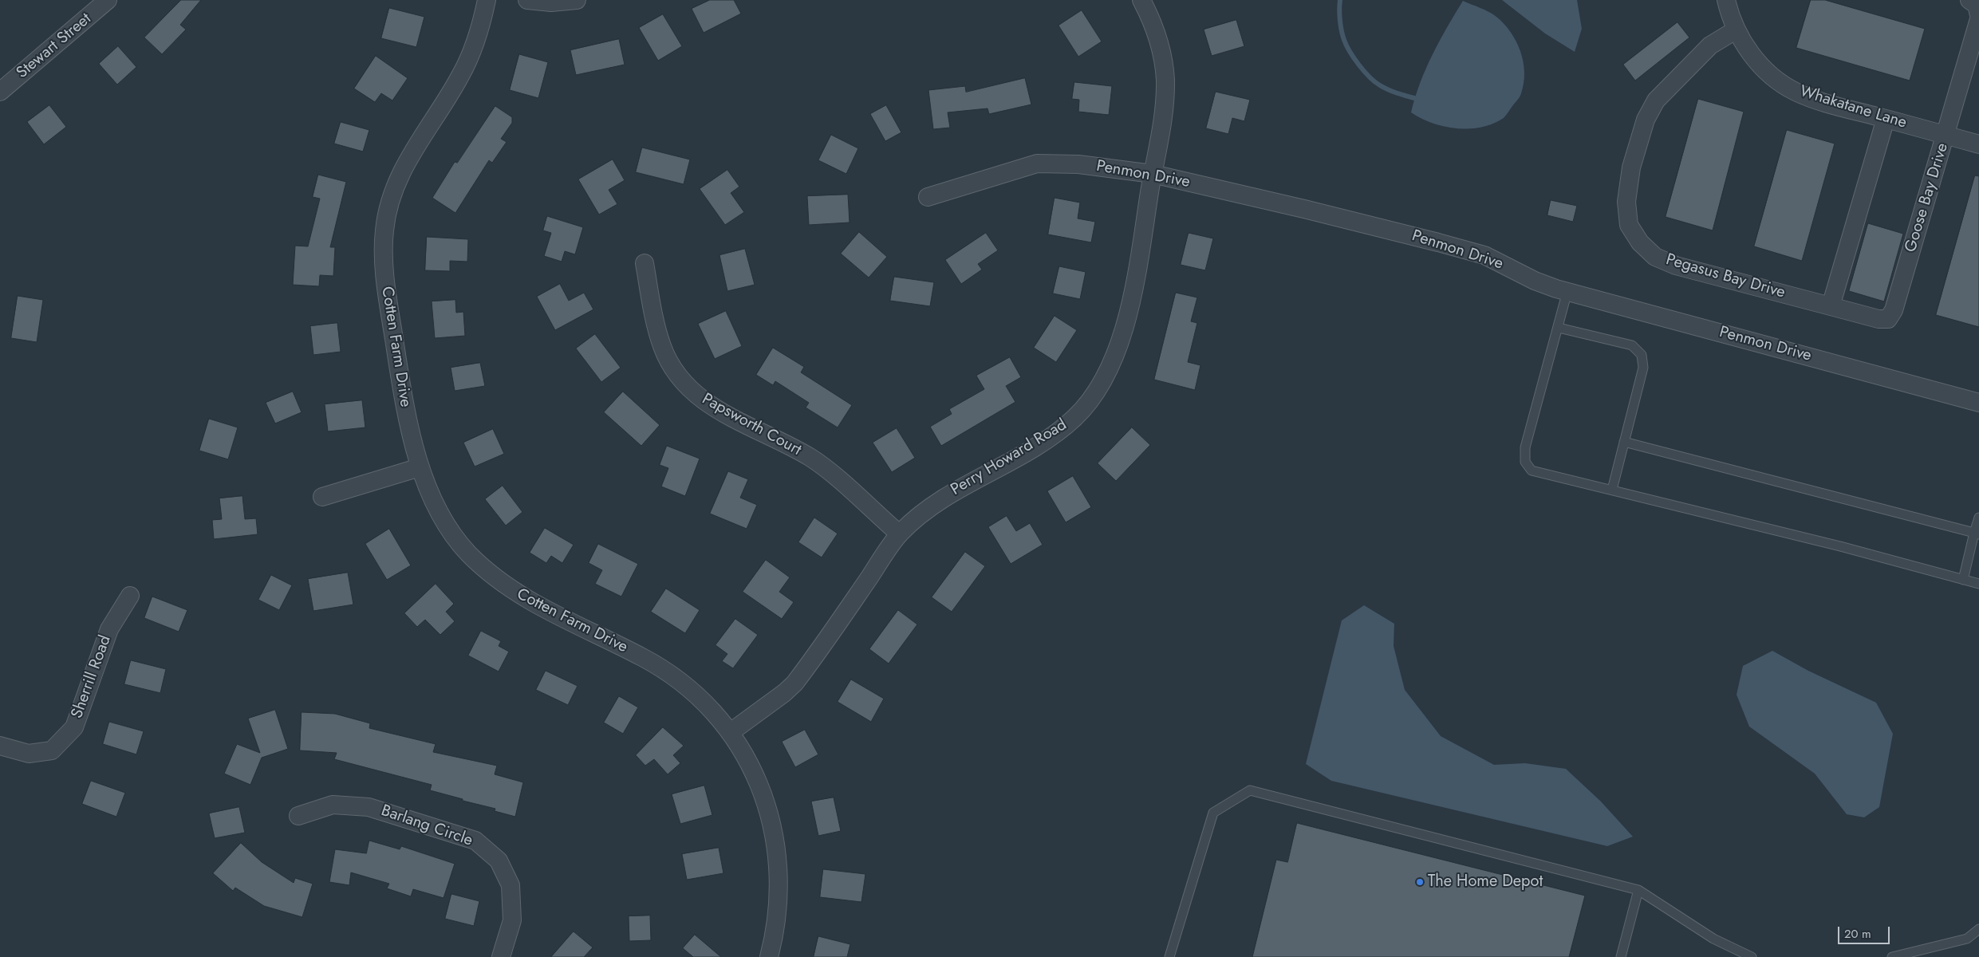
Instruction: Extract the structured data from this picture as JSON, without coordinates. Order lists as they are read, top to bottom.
{
  "streets": {
    "street": [
      "Stewart Street",
      "Whakatane Lane",
      "Penmon Drive",
      "Goose Bay Drive",
      "Pegasus Bay Drive",
      "Cotten Farm Drive",
      "Papsworth Court",
      "Perry Howard Road",
      "Sherrill Road",
      "Barlang Circle"
    ]
  },
  "crossings": [
    ["Whakatane Lane", "Goose Bay Drive"],
    ["Whakatane Lane", "Pegasus Bay Drive"],
    ["Penmon Drive", "Perry Howard Road"],
    ["Goose Bay Drive", "Pegasus Bay Drive"],
    ["Cotten Farm Drive", "Perry Howard Road"],
    ["Papsworth Court", "Perry Howard Road"]
  ],
  "places": ["The Home Depot"],
  "scale_bar": "20 m"
}
